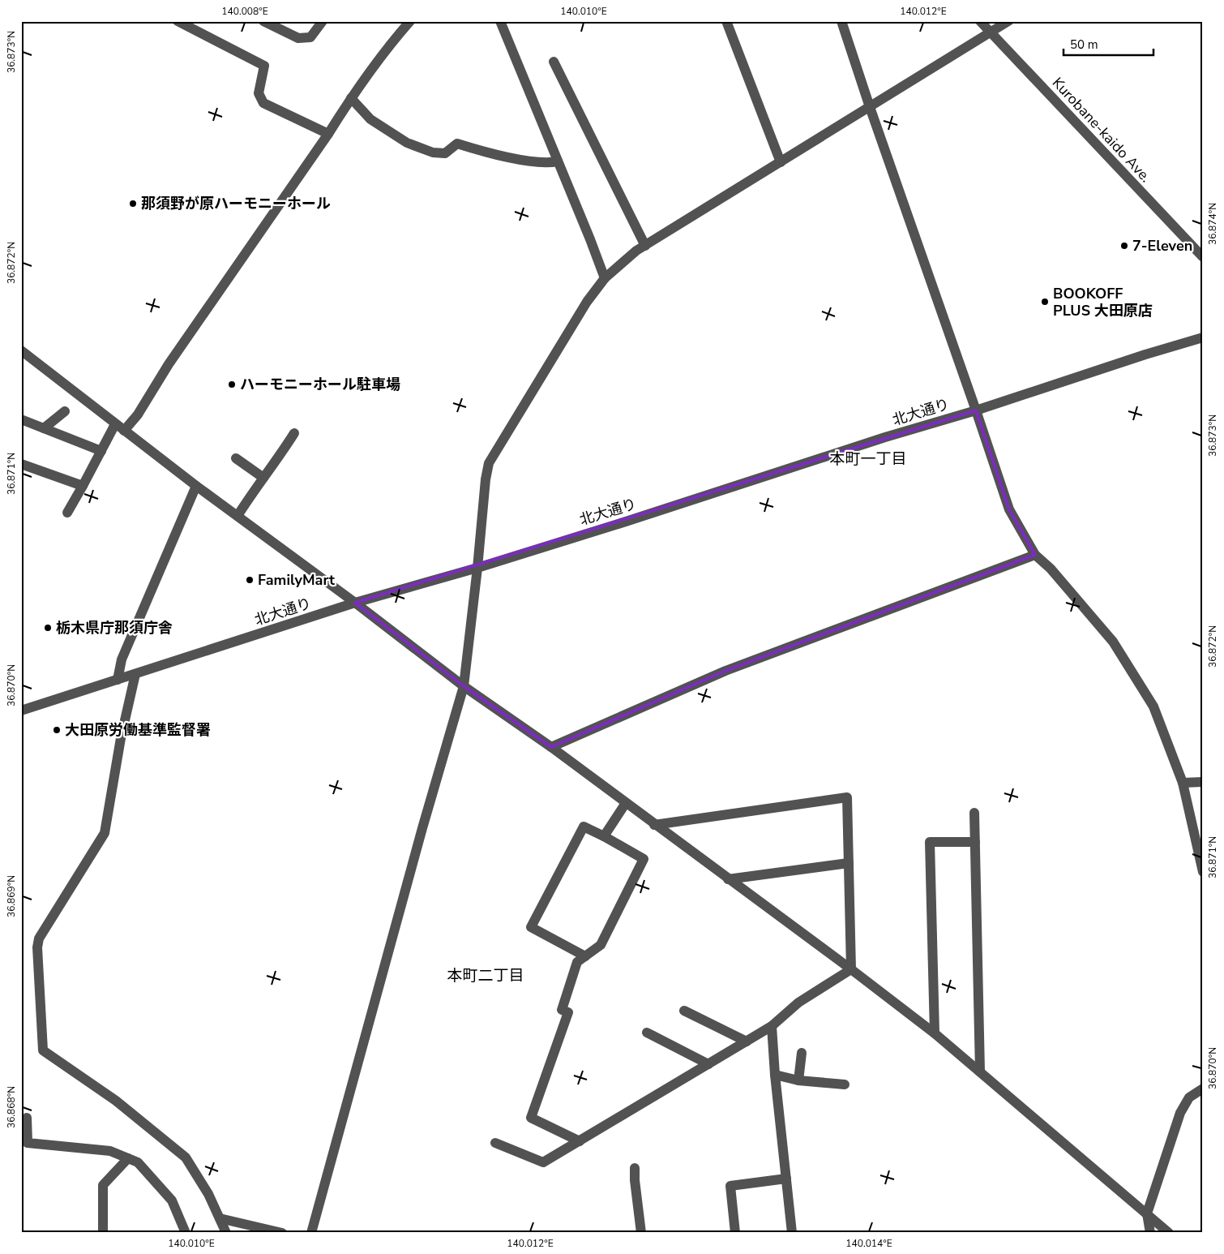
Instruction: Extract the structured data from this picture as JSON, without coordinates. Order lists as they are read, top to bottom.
{
  "streets": {
    "street": ["Kurobane-kaido Ave.", "北大通り"]
  },
  "districts": ["本町一丁目", "本町二丁目"],
  "places": [
    "那須野が原ハーモニーホール",
    "7-Eleven",
    "BOOKOFF PLUS 大田原店",
    "ハーモニーホール駐車場",
    "FamilyMart",
    "栃木県庁那須庁舎",
    "大田原労働基準監督署"
  ],
  "scale_bar": "50 m",
  "coordinates": [
    "140.008°E",
    "140.010°E",
    "140.012°E",
    "36.873°N",
    "36.874°N",
    "36.872°N",
    "36.871°N",
    "36.870°N",
    "36.869°N",
    "36.868°N",
    "140.014°E"
  ]
}
